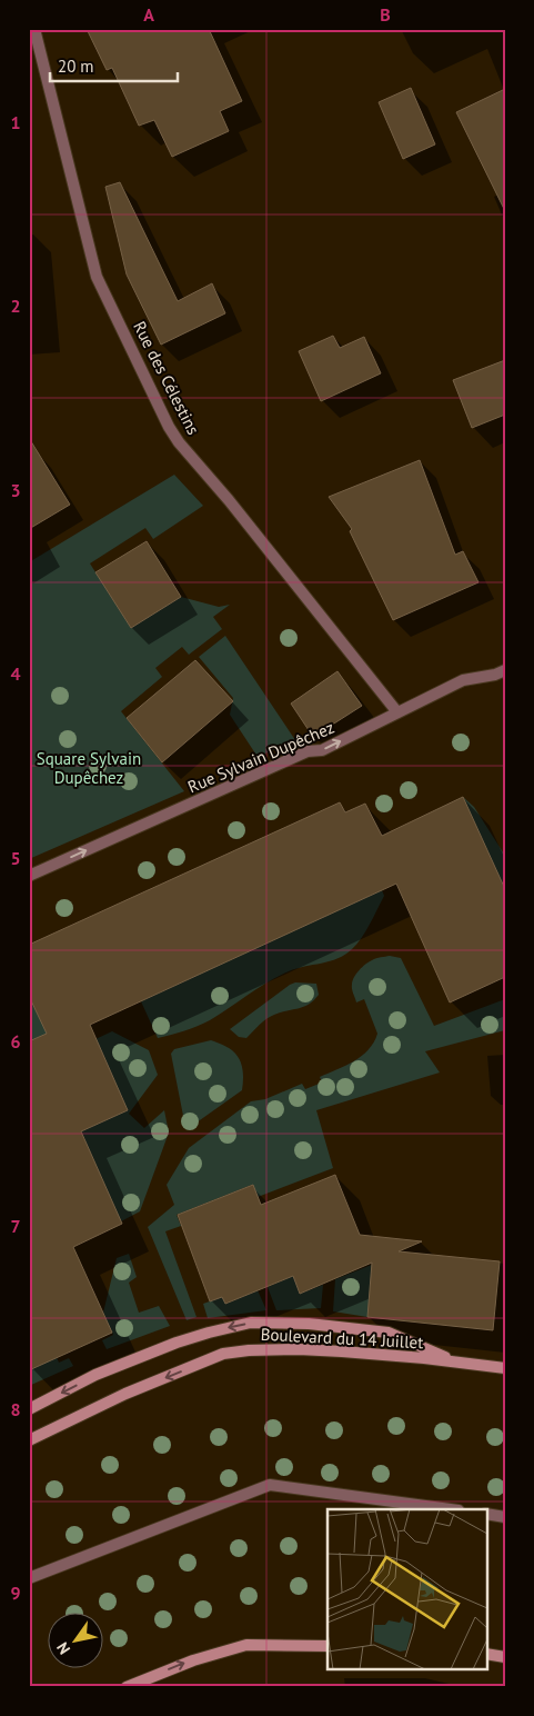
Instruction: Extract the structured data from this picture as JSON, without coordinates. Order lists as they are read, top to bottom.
{
  "streets": {
    "main road": ["Boulevard du 14 Juillet"],
    "street": ["Rue des Célestins", "Rue Sylvain Dupêchez"]
  },
  "crossings": [
    ["Rue des Célestins", "Rue Sylvain Dupêchez"]
  ],
  "one_way": ["Rue Sylvain Dupêchez"],
  "parks": ["Square Sylvain Dupêchez"],
  "scale_bar": "20 m",
  "north": "bottom left",
  "grid": {
    "columns": ["A", "B"],
    "rows": [
      "1",
      "2",
      "3",
      "4",
      "5",
      "6",
      "7",
      "8",
      "9"
    ]
  }
}
